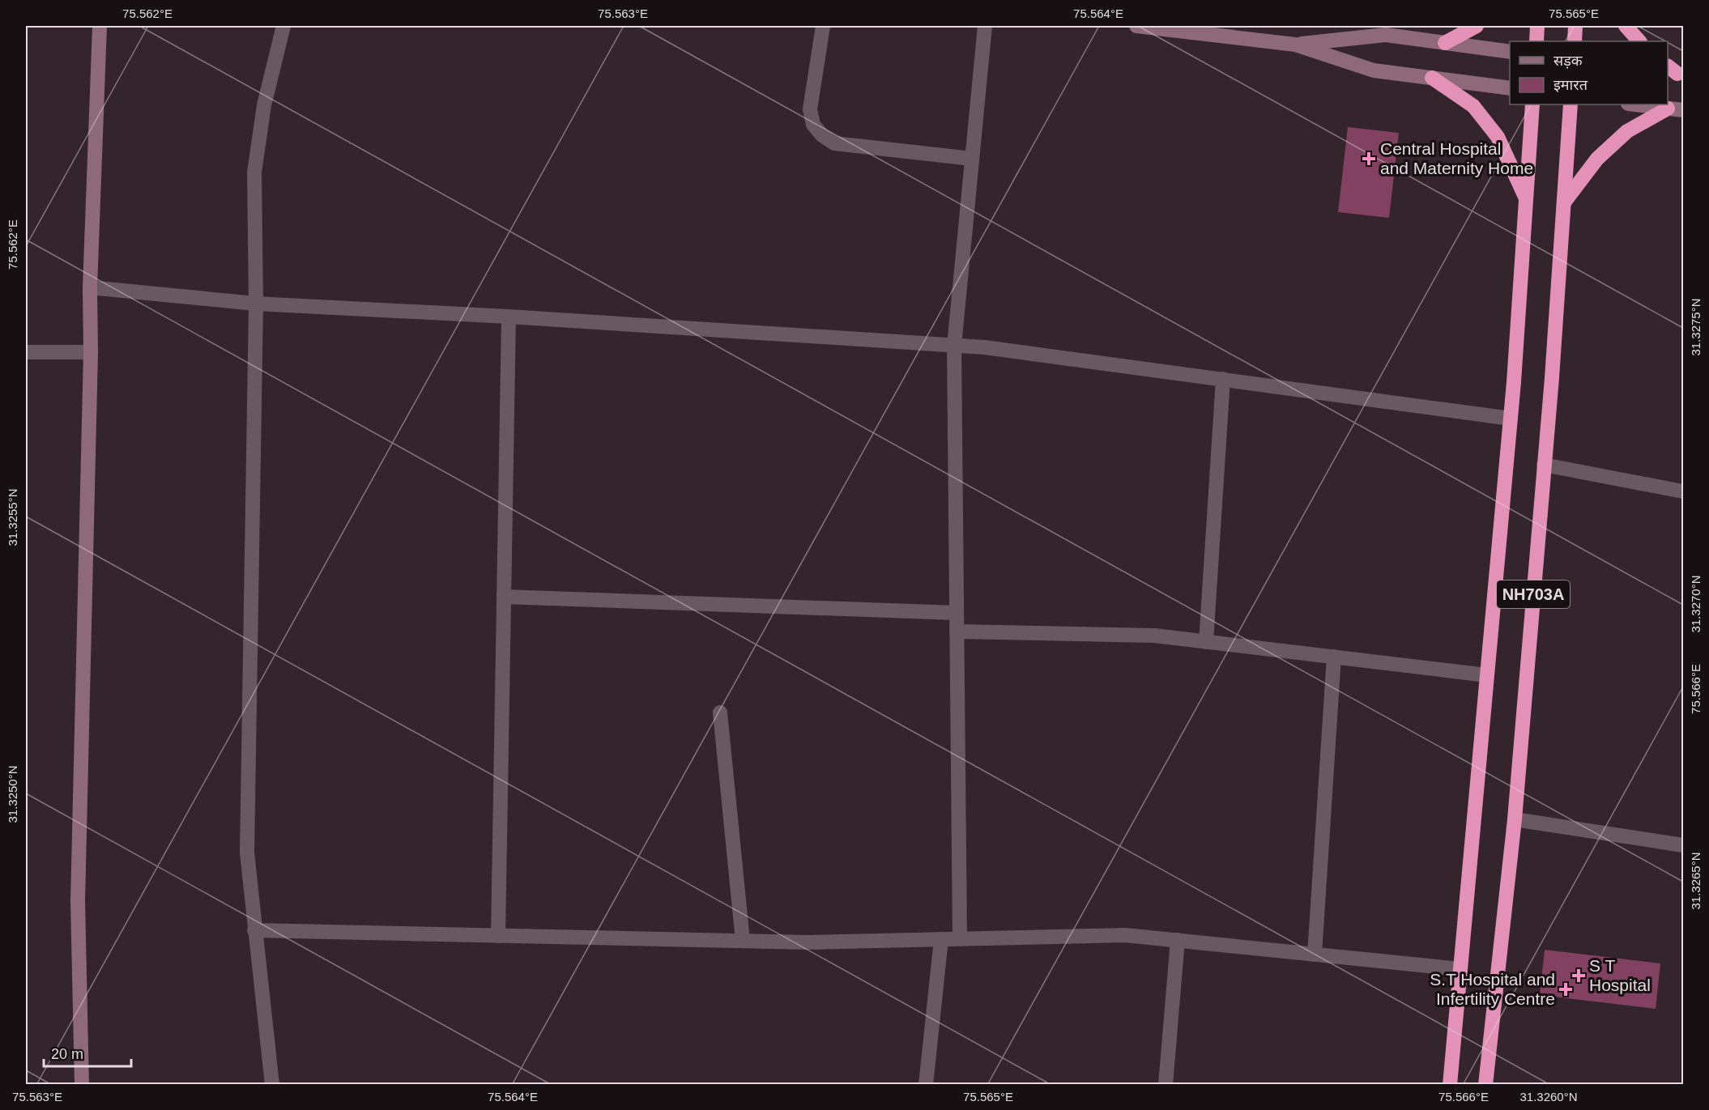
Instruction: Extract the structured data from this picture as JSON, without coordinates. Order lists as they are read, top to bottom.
{
  "streets": {
    "highway": ["NH703A"]
  },
  "places": {
    "health": ["Central Hospital and Maternity Home", "S T Hospital", "S.T Hospital and Infertility Centre"]
  },
  "legend": ["सड़क", "इमारत"],
  "scale_bar": "20 m",
  "coordinates": [
    "75.562°E",
    "75.563°E",
    "75.564°E",
    "75.565°E",
    "31.3275°N",
    "31.3255°N",
    "31.3270°N",
    "75.566°E",
    "31.3250°N",
    "31.3265°N",
    "31.3260°N"
  ]
}
